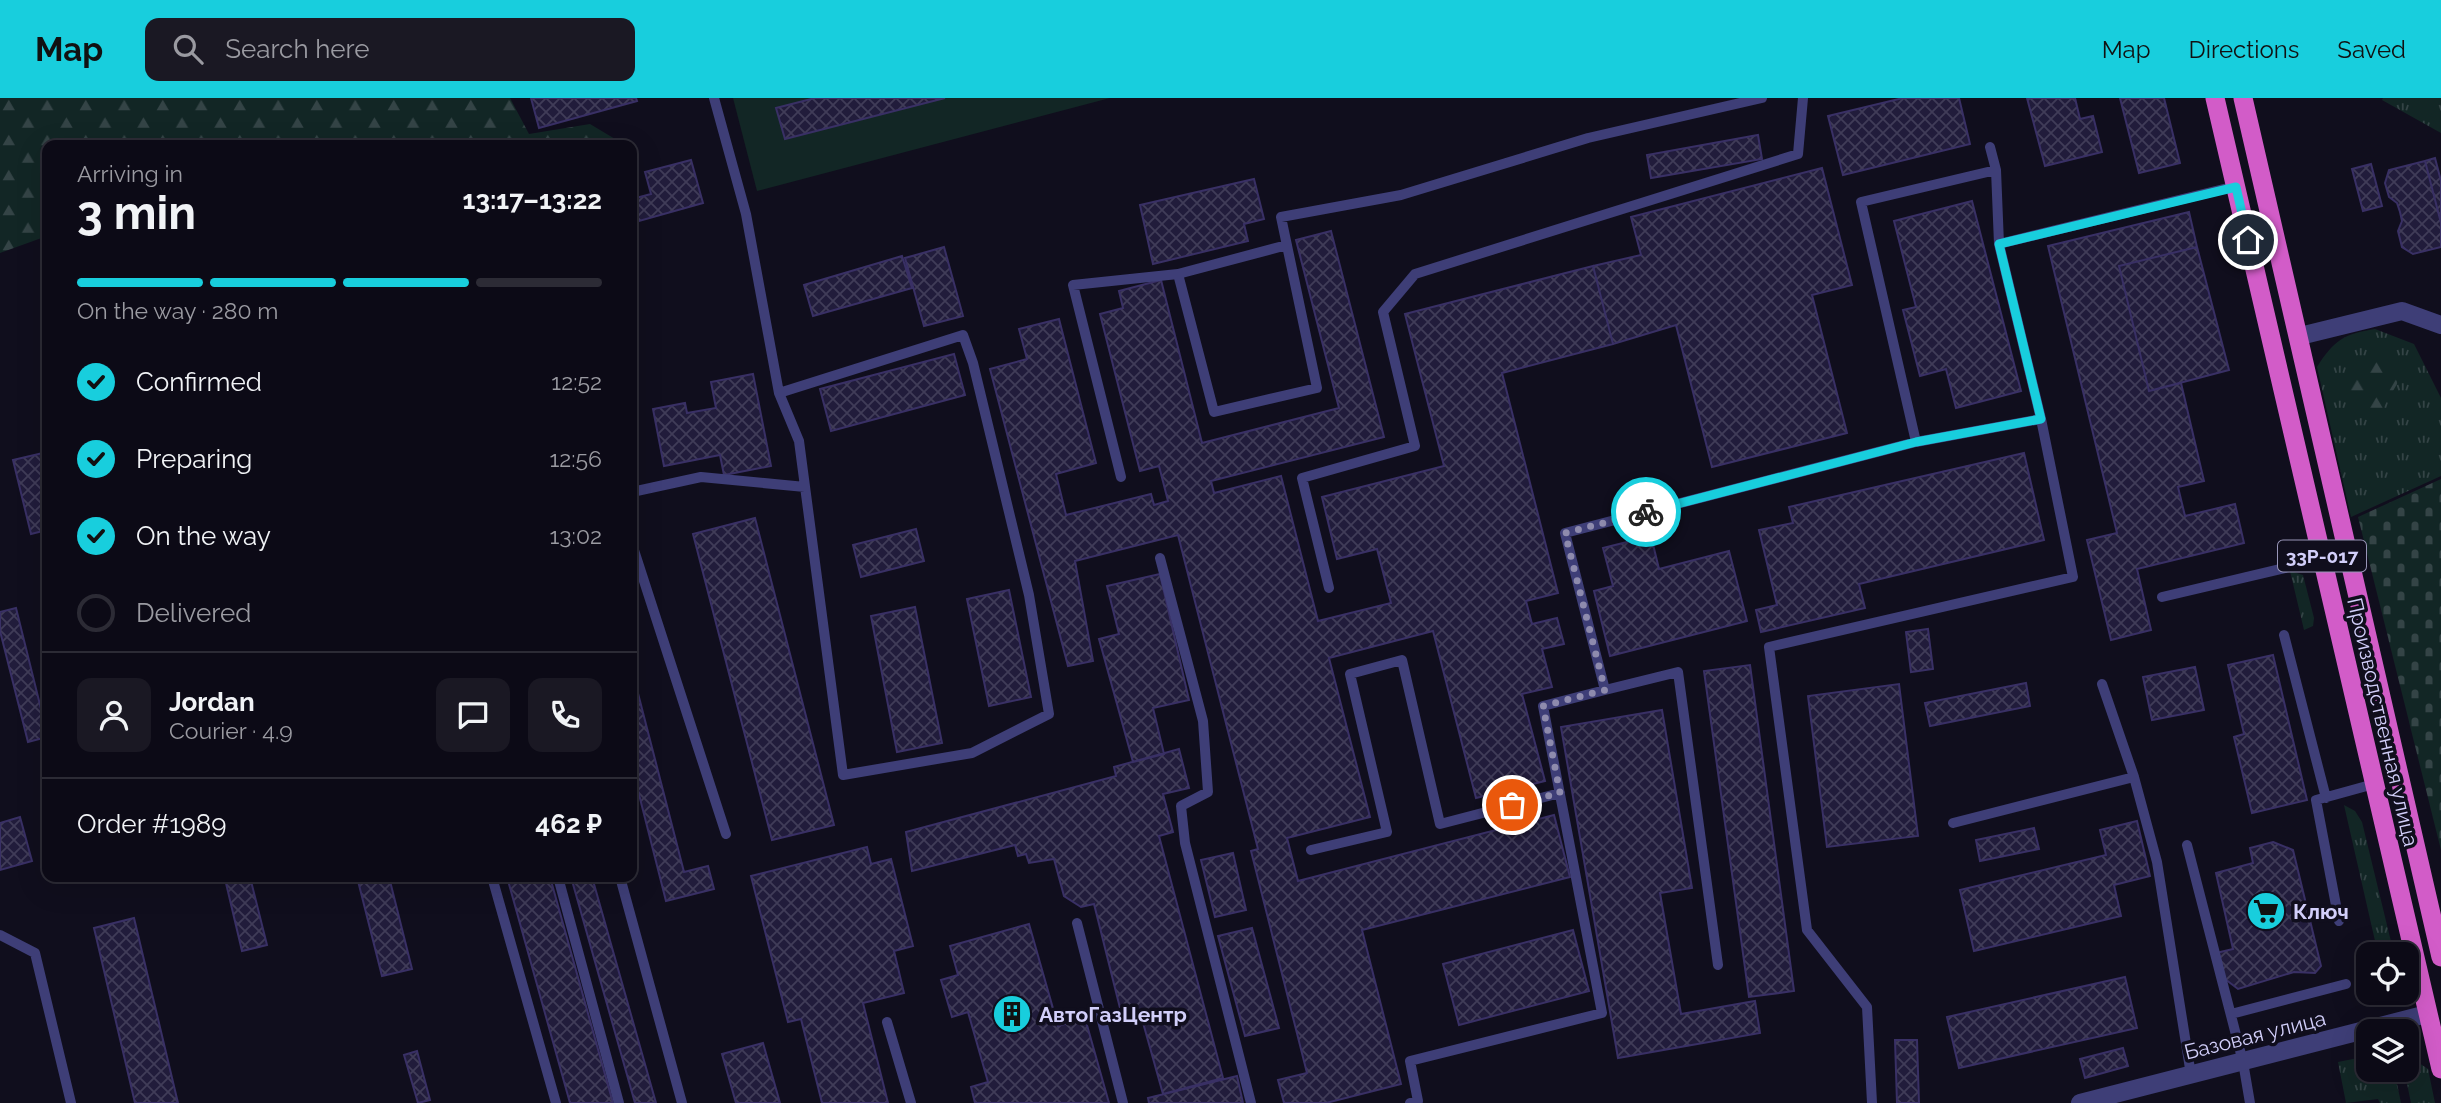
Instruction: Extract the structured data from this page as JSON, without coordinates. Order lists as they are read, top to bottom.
{
  "streets": {
    "highway": ["33Р-017", "Производственная улица"],
    "street": ["Базовая улица"]
  },
  "crossings": [
    ["Производственная улица", "Базовая улица"]
  ],
  "places": {
    "supermarket": ["Ключ"],
    "building": ["АвтоГазЦентр"]
  },
  "page": {
    "header": "Map",
    "search": "Search here",
    "nav": ["Map", "Directions", "Saved"],
    "heading": ["3 min", "Arriving in", "13:17–13:22"],
    "panel": [
      "Jordan",
      "Courier · 4.9",
      "Order #1989",
      "462 ₽"
    ],
    "bar": "On the way · 280 m",
    "list": [
      ["Confirmed", "12:52"],
      ["Preparing", "12:56"],
      ["On the way", "13:02"],
      "Delivered"
    ]
  }
}
